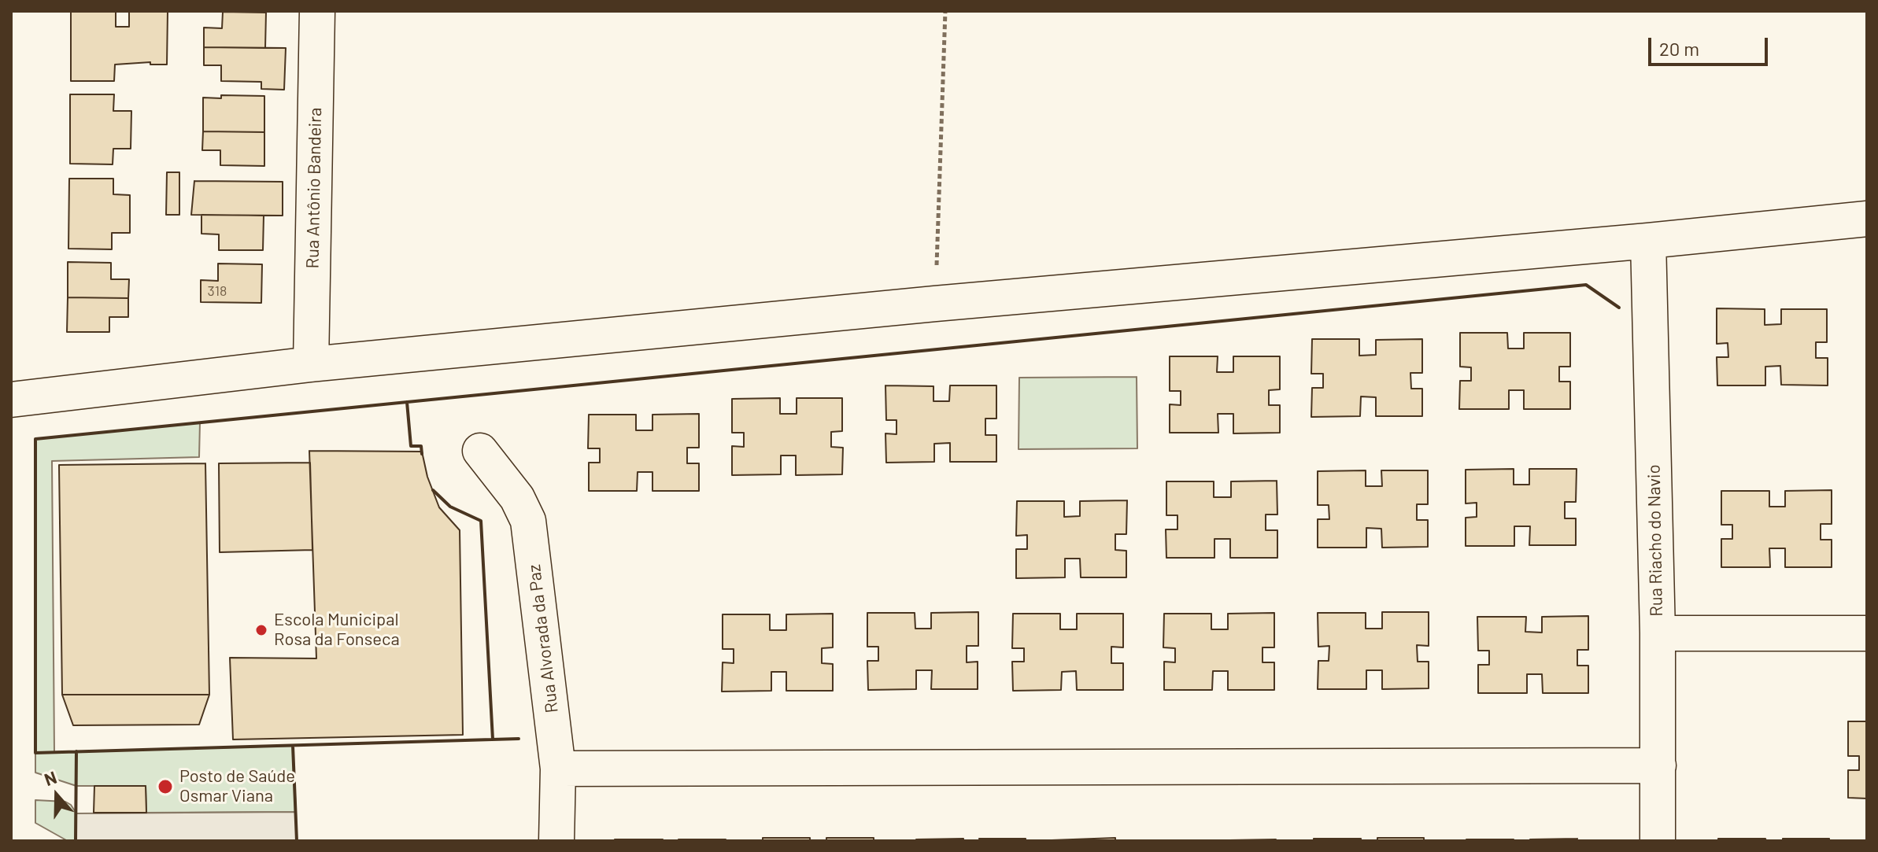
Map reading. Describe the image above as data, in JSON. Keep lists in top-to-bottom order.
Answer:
{
  "streets": {
    "street": ["Rua Antônio Bandeira", "Rua Riacho do Navio", "Rua Alvorada da Paz"]
  },
  "places": ["Escola Municipal Rosa da Fonseca", "Posto de Saúde Osmar Viana"],
  "house_numbers": ["318"],
  "scale_bar": "20 m",
  "north": "top"
}
